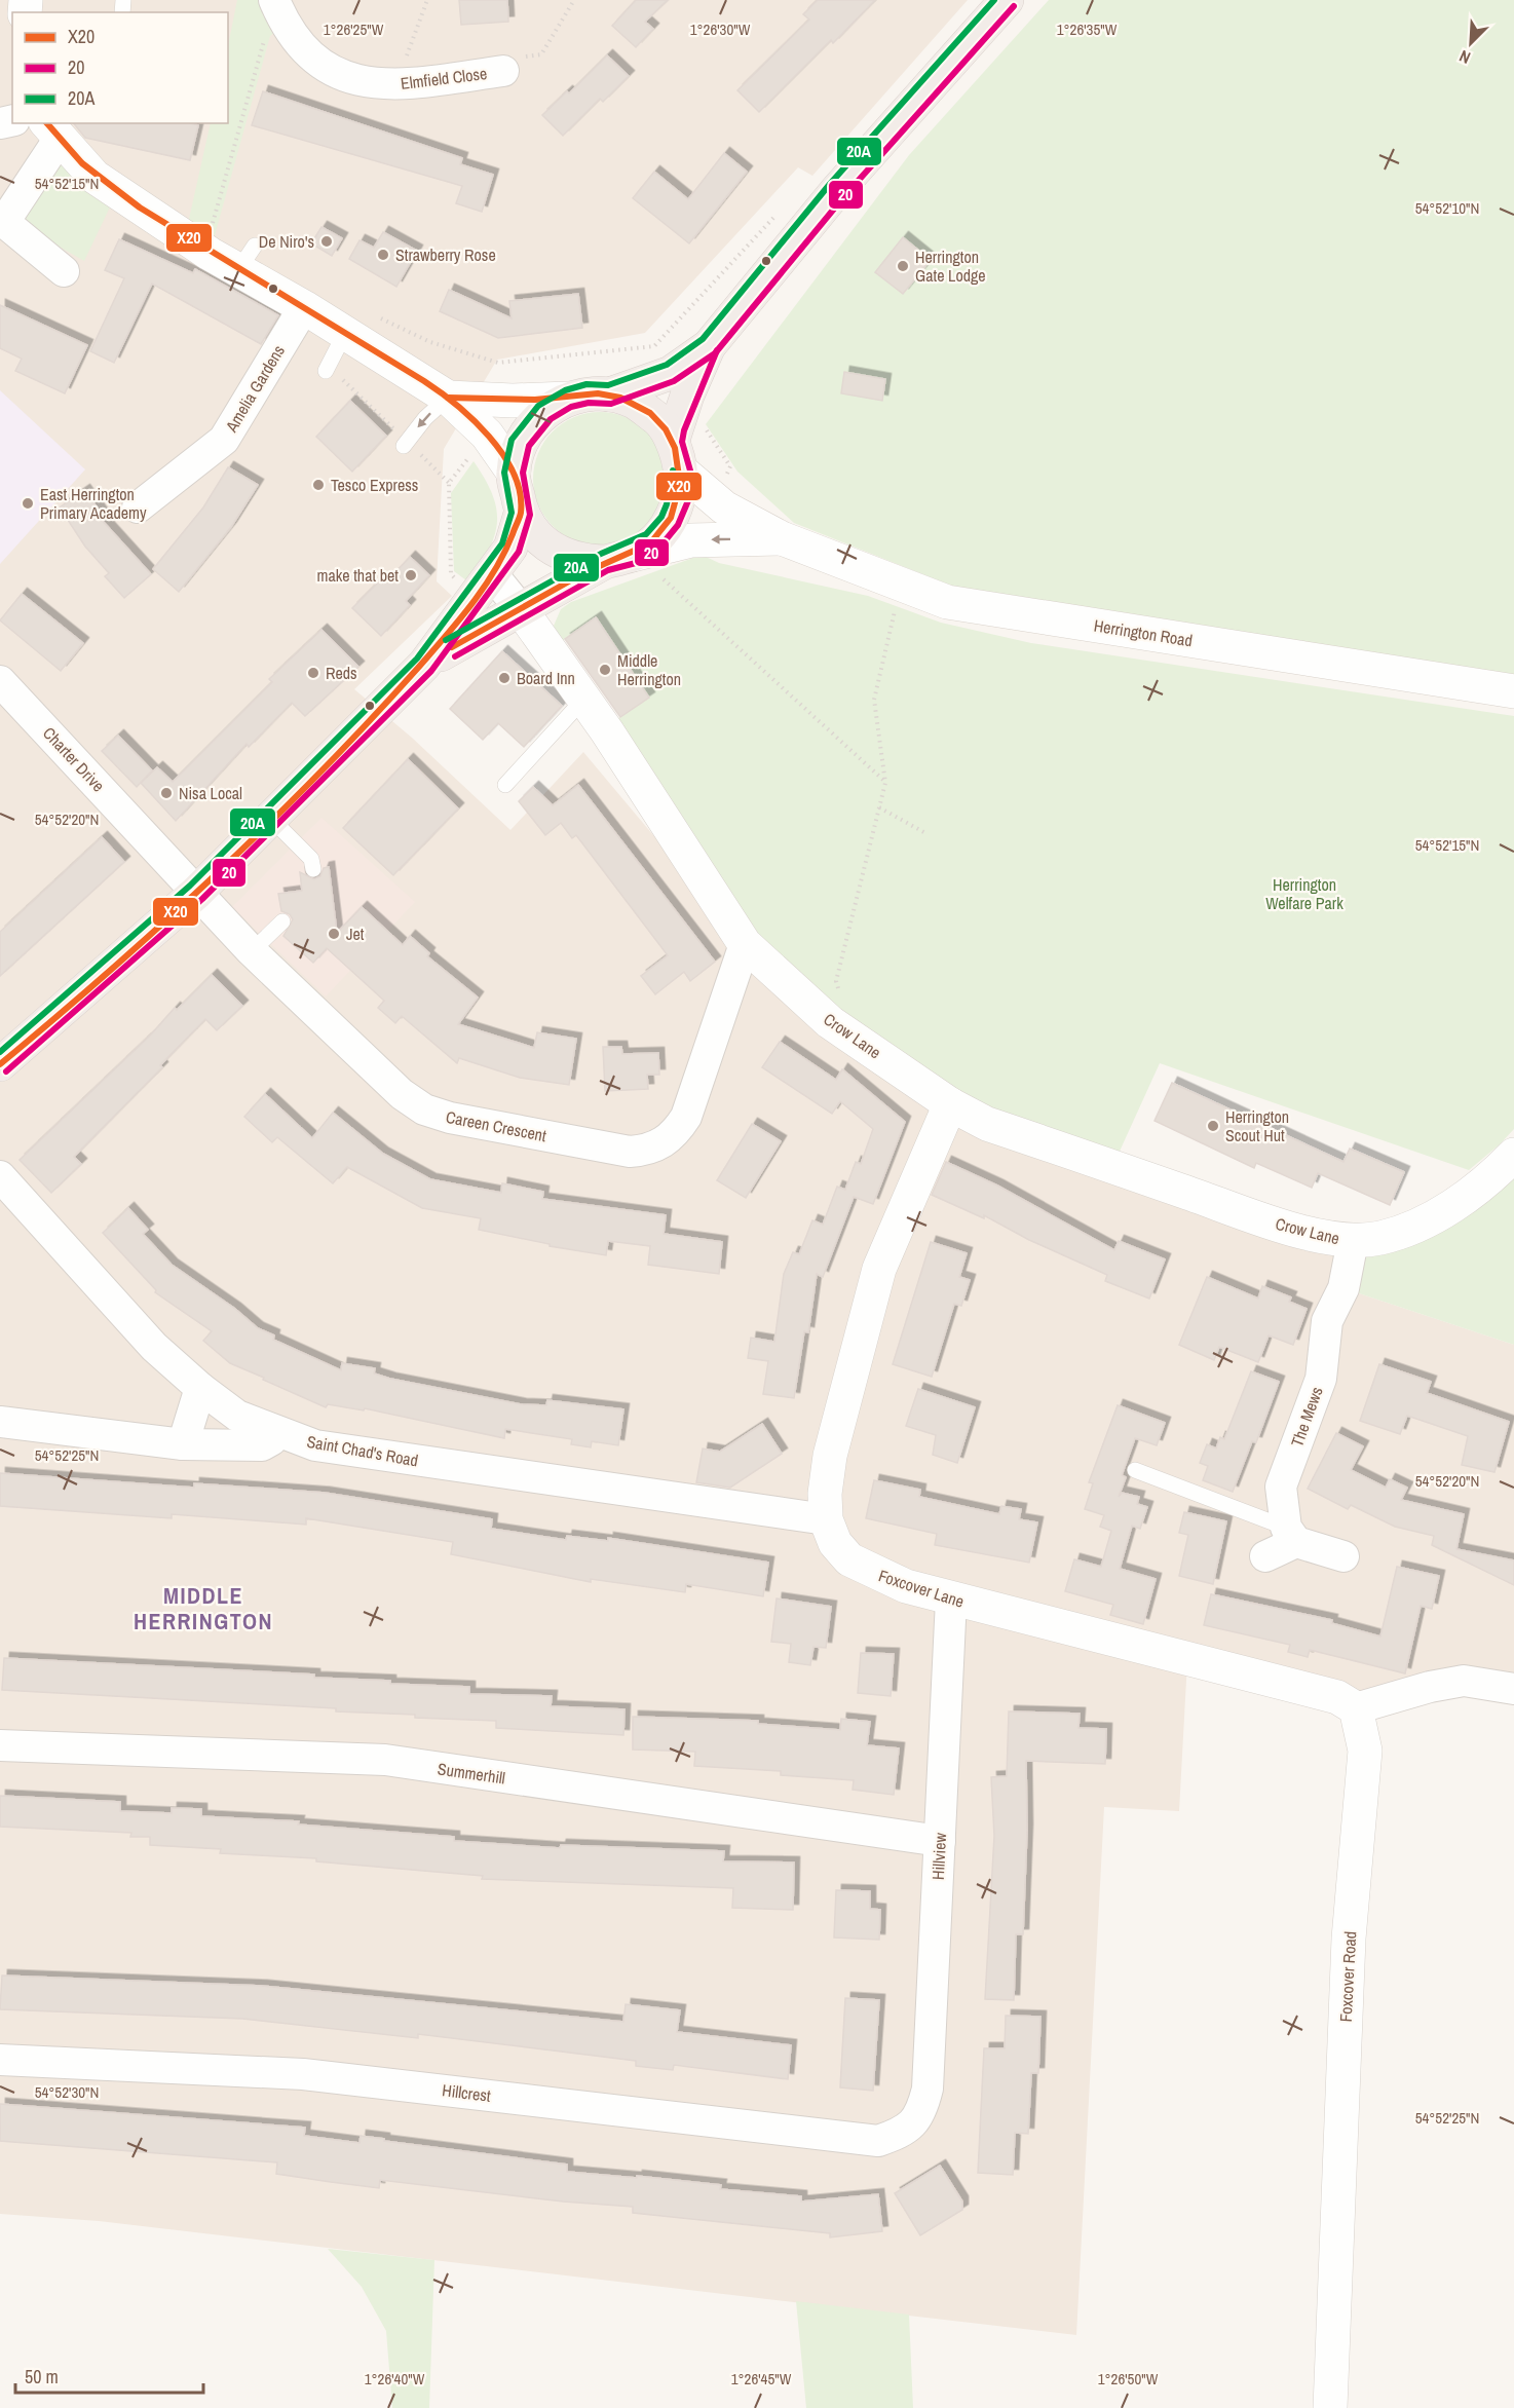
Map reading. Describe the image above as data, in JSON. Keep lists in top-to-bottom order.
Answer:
{
  "streets": {
    "street": [
      "Elmfield Close",
      "Amelia Gardens",
      "Herrington Road",
      "Charter Drive",
      "Crow Lane",
      "Careen Crescent",
      "The Mews",
      "Saint Chad's Road",
      "Foxcover Lane",
      "Summerhill",
      "Hillview",
      "Foxcover Road",
      "Hillcrest"
    ]
  },
  "crossings": [
    ["Charter Drive", "Careen Crescent"],
    ["Crow Lane", "Careen Crescent"],
    ["Crow Lane", "The Mews"],
    ["Crow Lane", "Foxcover Lane"],
    ["Saint Chad's Road", "Foxcover Lane"],
    ["Foxcover Lane", "Hillview"],
    ["Foxcover Lane", "Foxcover Road"],
    ["Summerhill", "Hillview"],
    ["Hillview", "Hillcrest"]
  ],
  "districts": ["MIDDLE HERRINGTON"],
  "parks": ["Herrington Welfare Park"],
  "places": [
    "De Niro's",
    "Strawberry Rose",
    "Herrington Gate Lodge",
    "Tesco Express",
    "East Herrington Primary Academy",
    "make that bet",
    "Middle Herrington",
    "Reds",
    "Board Inn",
    "Nisa Local",
    "Jet",
    "Herrington Scout Hut"
  ],
  "lines": ["transit line 20A", "transit line 20", "transit line X20"],
  "legend": ["X20", "20", "20A"],
  "scale_bar": "50 m",
  "north": "bottom left",
  "coordinates": [
    "1°26'30\"W",
    "1°26'35\"W",
    "1°26'25\"W",
    "54°52'15\"N",
    "54°52'10\"N",
    "54°52'20\"N",
    "54°52'25\"N",
    "54°52'30\"N",
    "1°26'40\"W",
    "1°26'45\"W",
    "1°26'50\"W"
  ]
}
